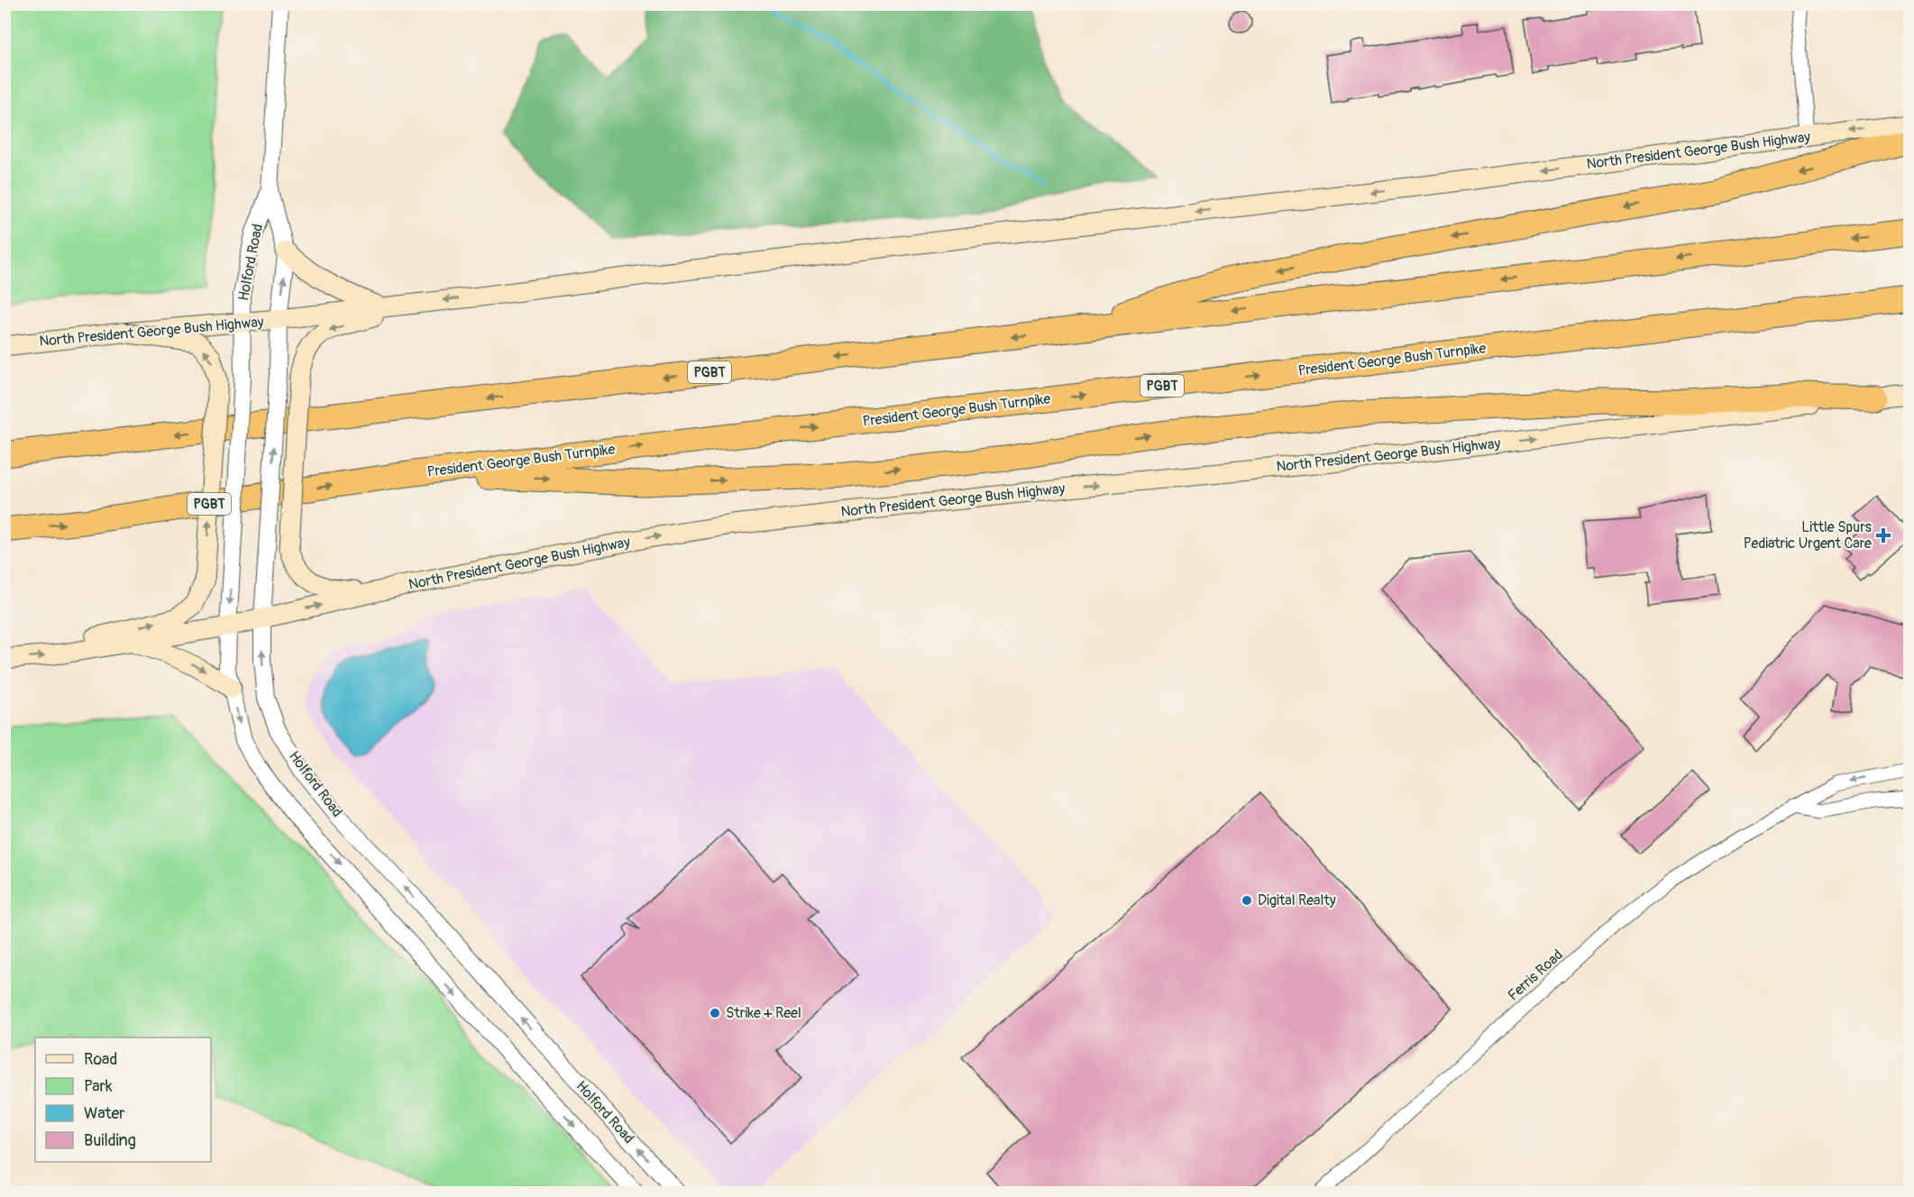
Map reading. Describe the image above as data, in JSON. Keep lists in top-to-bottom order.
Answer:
{
  "streets": {
    "highway": ["President George Bush Turnpike", "PGBT"],
    "main road": ["North President George Bush Highway"],
    "street": ["Holford Road", "Ferris Road"]
  },
  "crossings": [
    ["North President George Bush Highway", "Holford Road"]
  ],
  "places": {
    "health": ["Little Spurs Pediatric Urgent Care"],
    "other": ["Digital Realty", "Strike + Reel"]
  },
  "legend": [
    "Road",
    "Park",
    "Water",
    "Building"
  ]
}
